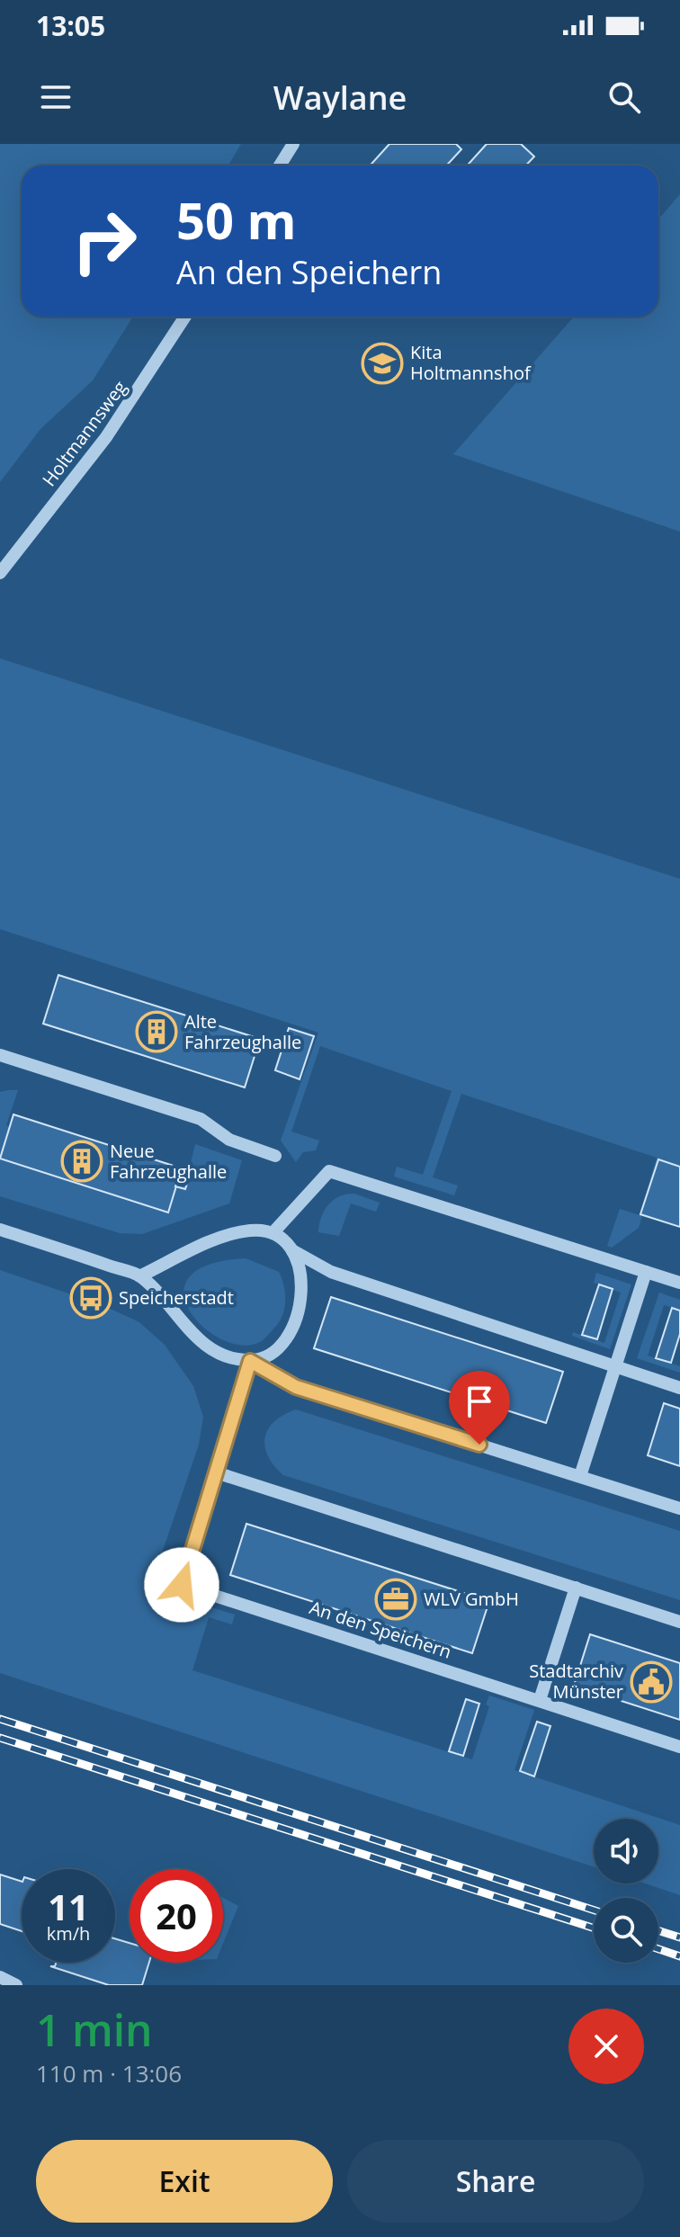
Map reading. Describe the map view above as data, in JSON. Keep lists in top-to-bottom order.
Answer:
{
  "streets": {
    "street": ["Holtmannsweg", "An den Speichern"]
  },
  "places": {
    "school or university": ["Kita Holtmannshof"],
    "building": ["Alte Fahrzeughalle", "Neue Fahrzeughalle"],
    "bus stop": ["Speicherstadt"],
    "office": ["WLV GmbH"],
    "public building": ["Stadtarchiv Münster"]
  },
  "page": {
    "status": "13:05",
    "header": "Waylane",
    "turn": ["50 m", "An den Speichern"],
    "speed": "11 km/h",
    "limit": "20",
    "heading": ["1 min", "110 m · 13:06"],
    "buttons": ["Exit", "Share"]
  }
}
